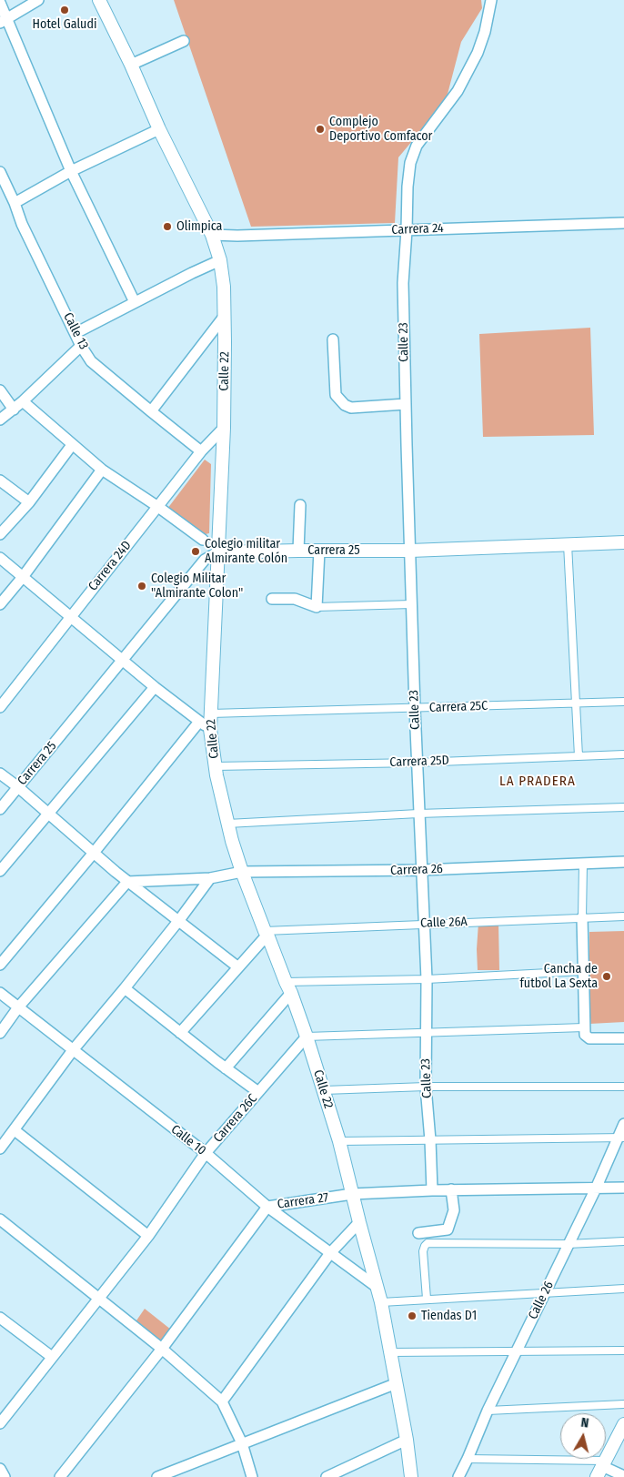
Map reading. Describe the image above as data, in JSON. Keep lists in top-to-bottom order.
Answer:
{
  "streets": {
    "street": [
      "Carrera 24",
      "Calle 13",
      "Calle 23",
      "Calle 22",
      "Carrera 25",
      "Carrera 24D",
      "Carrera 25C",
      "Carrera 25D",
      "Carrera 26",
      "Calle 26A",
      "Carrera 26C",
      "Calle 10",
      "Carrera 27",
      "Calle 26"
    ]
  },
  "crossings": [
    ["Carrera 24", "Calle 23"],
    ["Carrera 24", "Calle 22"],
    ["Calle 13", "Carrera 24D"],
    ["Calle 23", "Carrera 25"],
    ["Calle 23", "Carrera 25C"],
    ["Calle 23", "Carrera 25D"],
    ["Calle 23", "Carrera 26"],
    ["Calle 23", "Calle 26A"],
    ["Calle 23", "Carrera 27"],
    ["Calle 22", "Carrera 25"],
    ["Calle 22", "Carrera 24D"],
    ["Calle 22", "Carrera 25C"],
    ["Calle 22", "Carrera 25D"],
    ["Calle 22", "Carrera 26"],
    ["Calle 22", "Calle 26A"],
    ["Calle 22", "Carrera 26C"],
    ["Calle 22", "Calle 10"],
    ["Calle 22", "Carrera 27"],
    ["Carrera 26C", "Calle 10"],
    ["Calle 10", "Carrera 27"],
    ["Carrera 27", "Calle 26"]
  ],
  "districts": ["LA PRADERA"],
  "places": [
    "Hotel Galudi",
    "Complejo Deportivo Comfacor",
    "Olimpica",
    "Colegio militar Almirante Colón",
    "Colegio Militar \"Almirante Colon\"",
    "Cancha de futbol La Sexta",
    "Tiendas D1"
  ],
  "north": "top"
}
